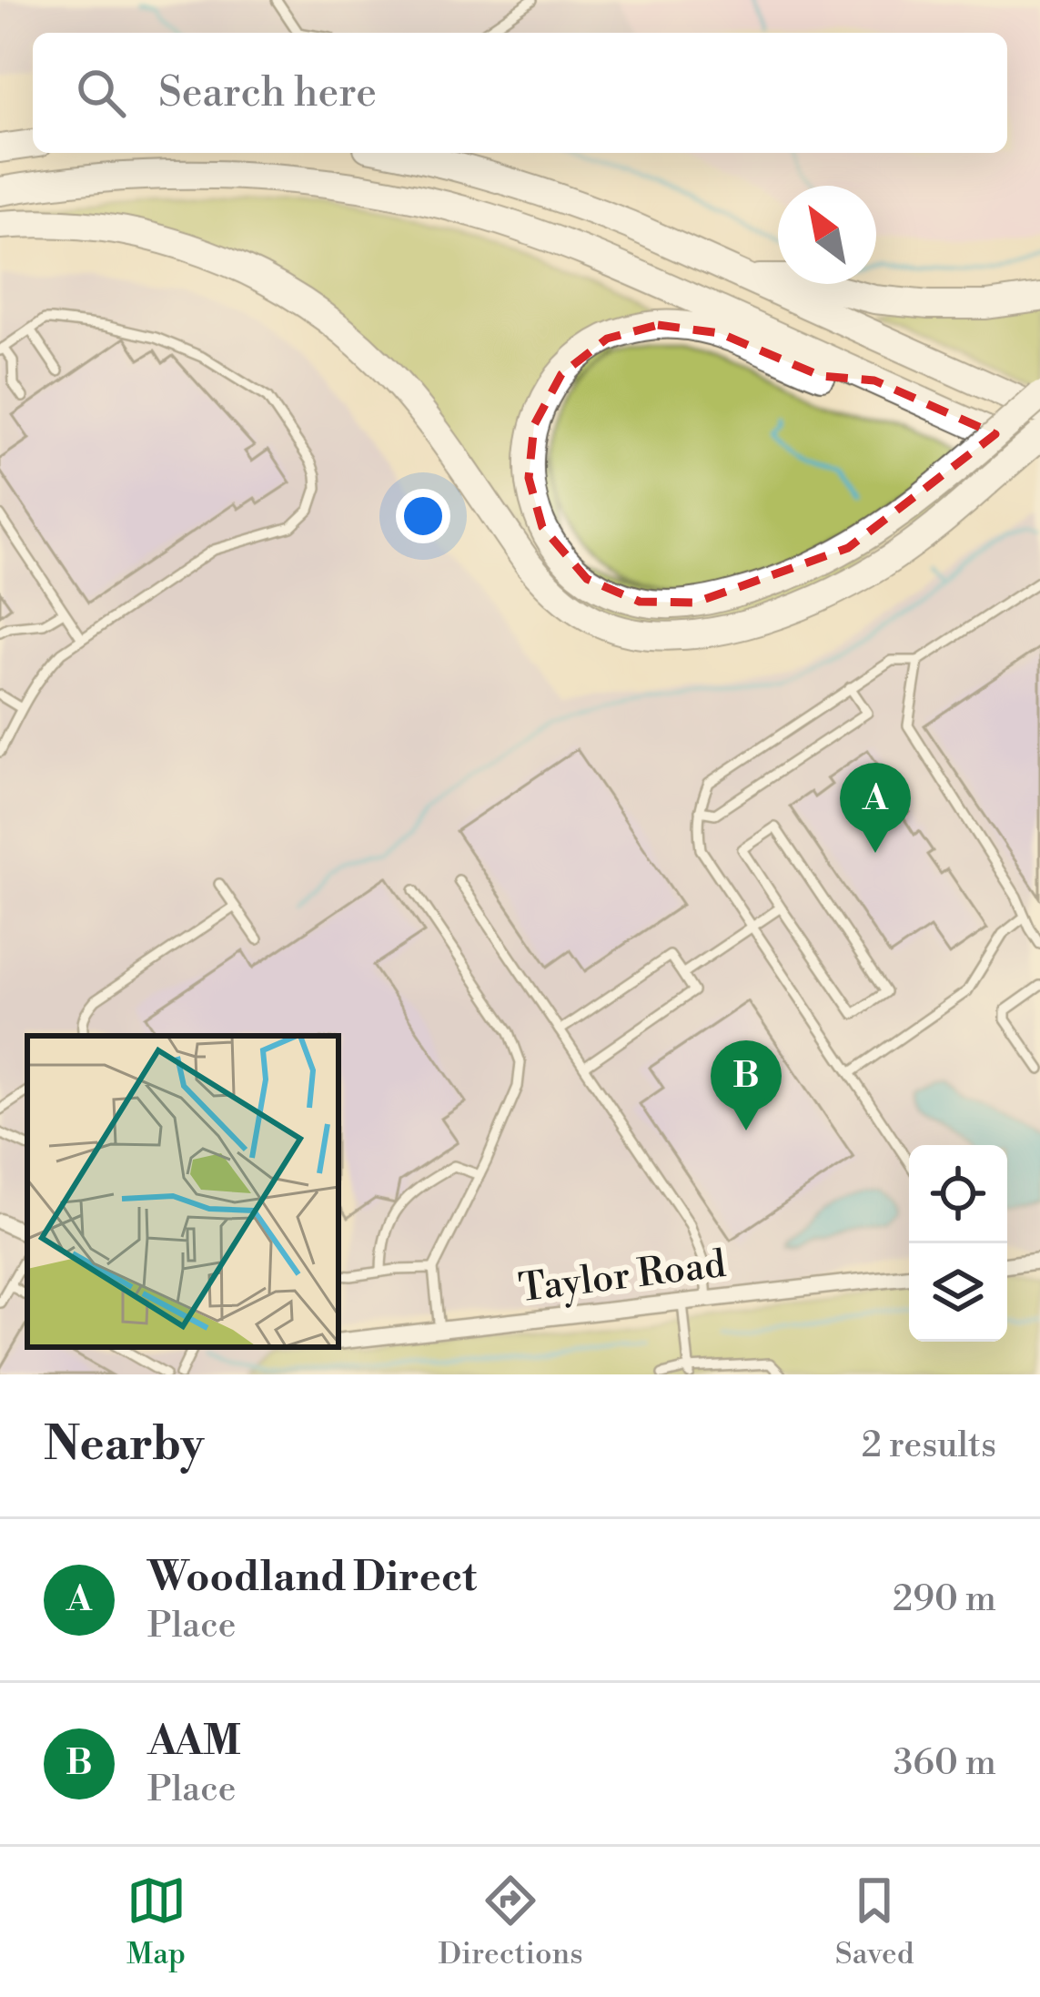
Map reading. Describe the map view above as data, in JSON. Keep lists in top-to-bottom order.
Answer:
{
  "streets": {
    "street": ["Taylor Road"]
  },
  "north": "top left",
  "page": {
    "search": "Search here",
    "pins": ["A", "B"],
    "heading": ["Nearby", "2 results"],
    "list": [
      {
        "mark": "A",
        "name": "Woodland Direct",
        "note": "Place",
        "value": "290 m"
      },
      {
        "mark": "B",
        "name": "AAM",
        "note": "Place",
        "value": "360 m"
      }
    ],
    "nav": ["Map", "Directions", "Saved"]
  }
}
